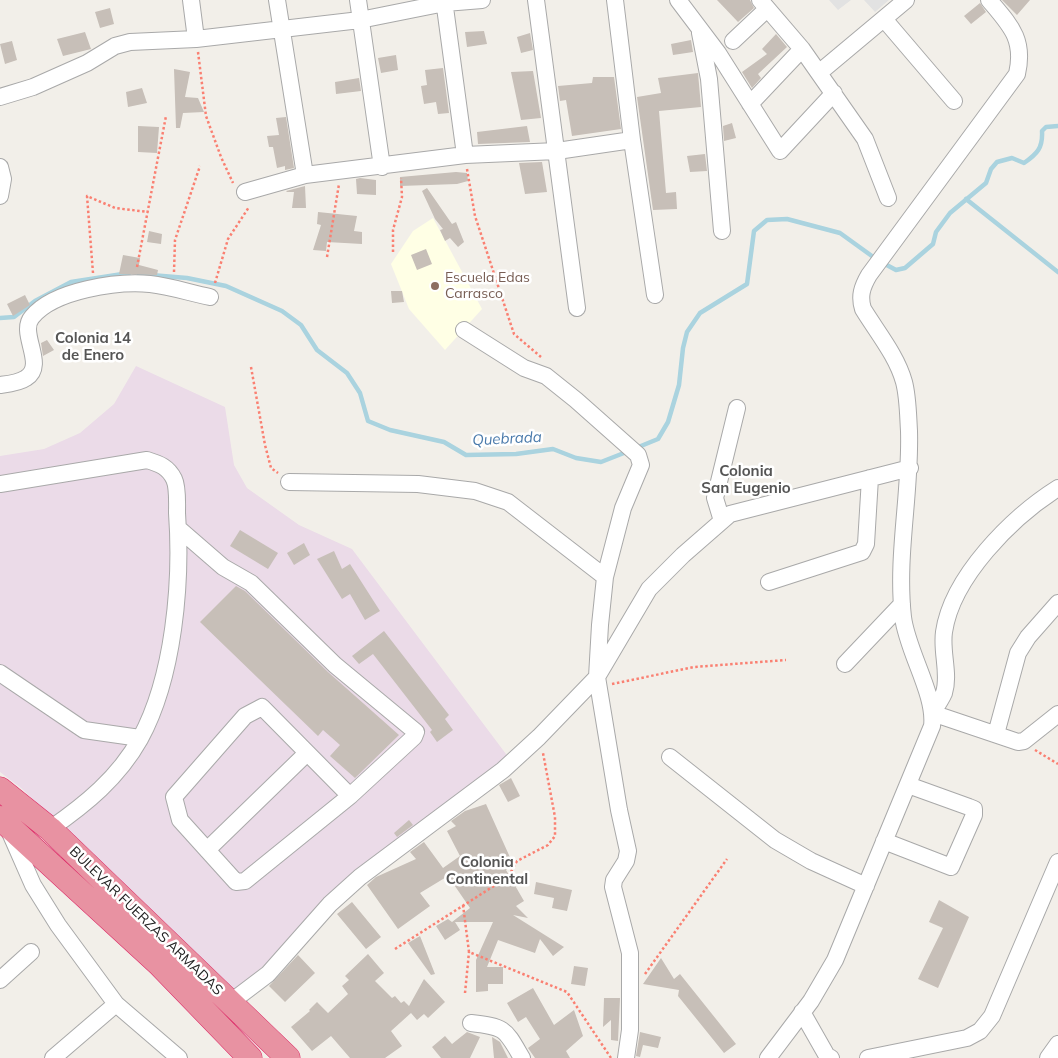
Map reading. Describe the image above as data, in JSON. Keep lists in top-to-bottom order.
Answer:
{
  "streets": {
    "highway": ["BULEVAR FUERZAS ARMADAS"]
  },
  "districts": ["Colonia 14 de Enero", "Colonia San Eugenio", "Colonia Continental"],
  "water": ["Quebrada"],
  "places": ["Escuela Edas Carrasco"]
}
